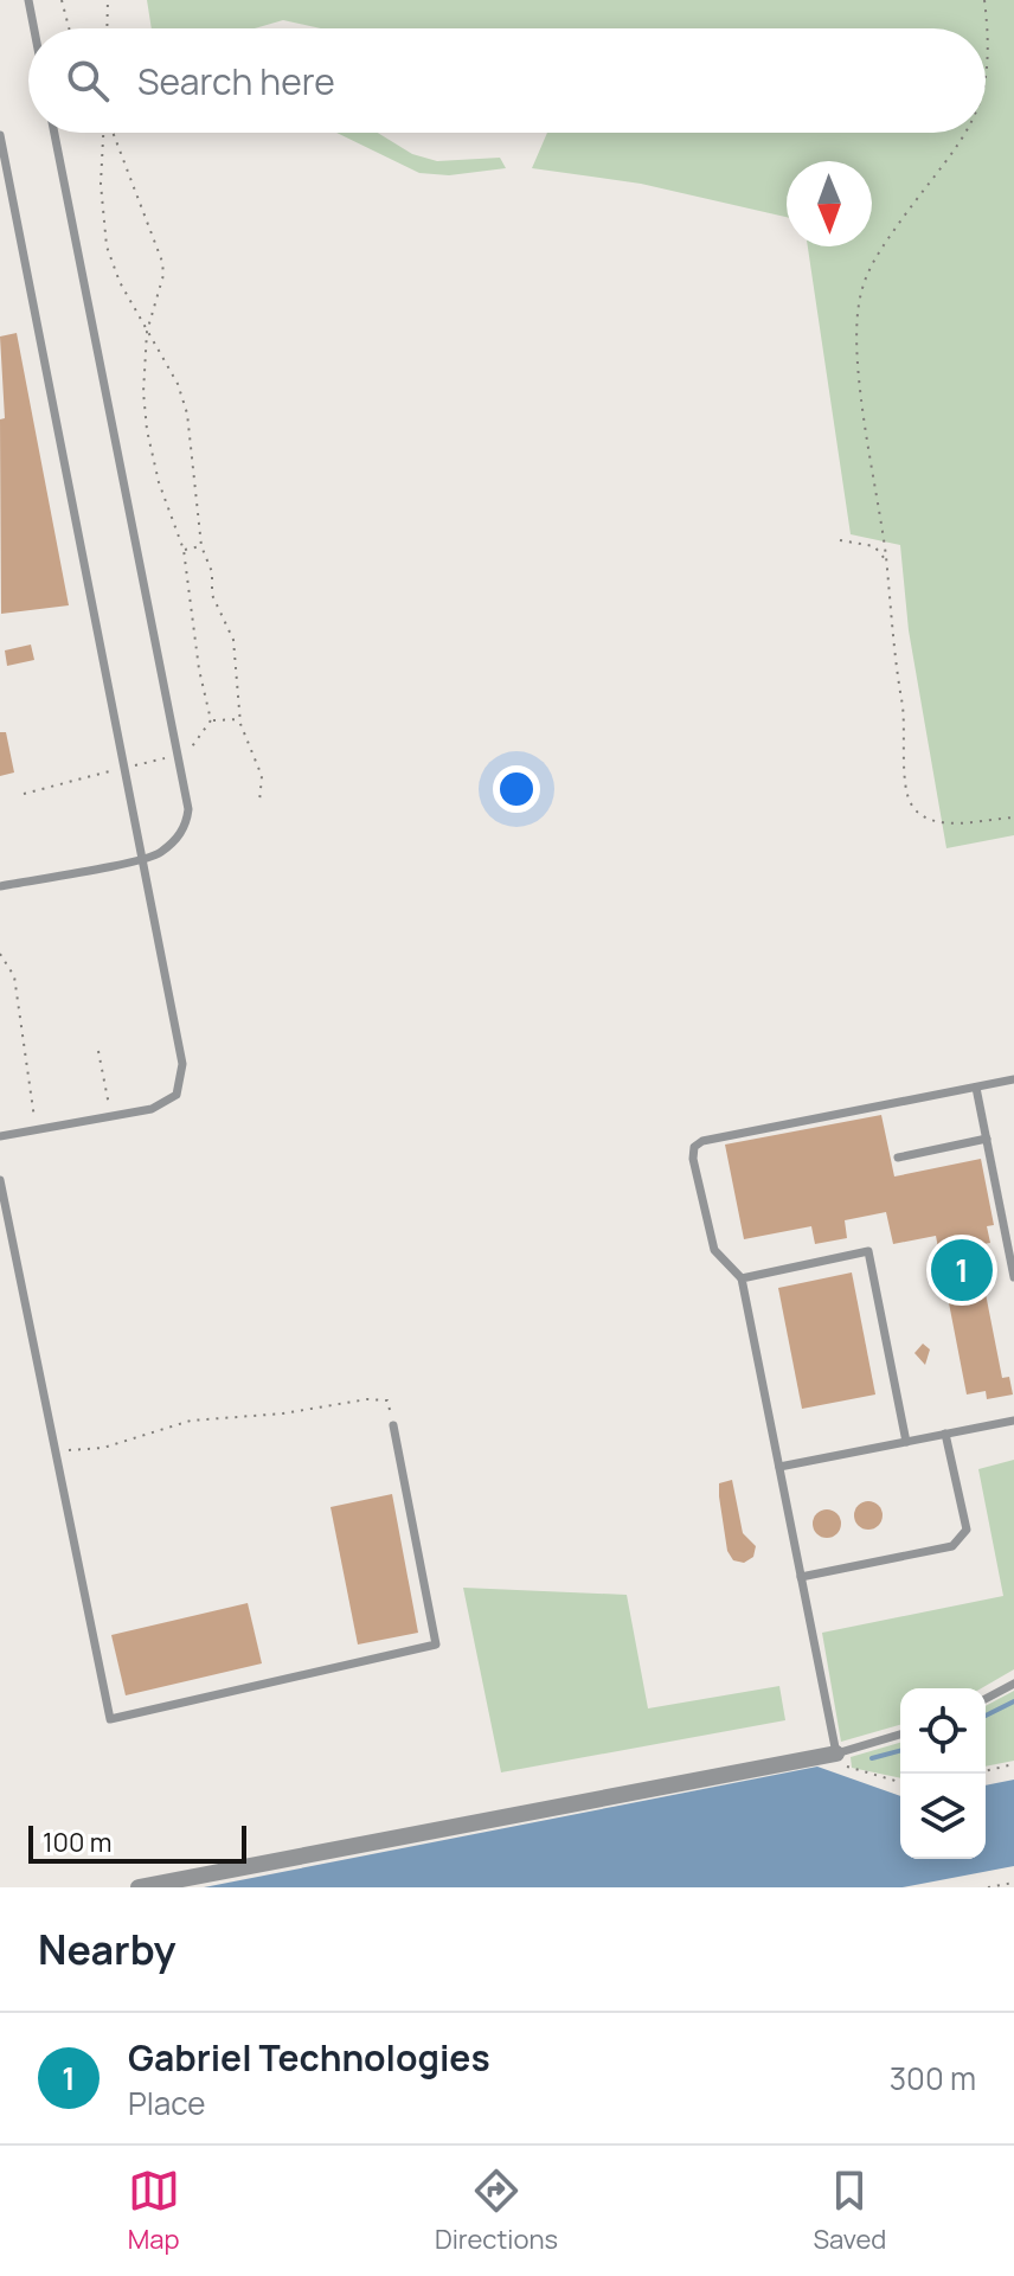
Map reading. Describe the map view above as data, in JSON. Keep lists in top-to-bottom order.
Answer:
{
  "scale_bar": "100 m",
  "north": "bottom",
  "page": {
    "search": "Search here",
    "pins": "1",
    "scale": "100 m",
    "heading": "Nearby",
    "list": [
      {
        "mark": "1",
        "name": "Gabriel Technologies",
        "note": "Place",
        "value": "300 m"
      }
    ],
    "nav": ["Map", "Directions", "Saved"]
  }
}
